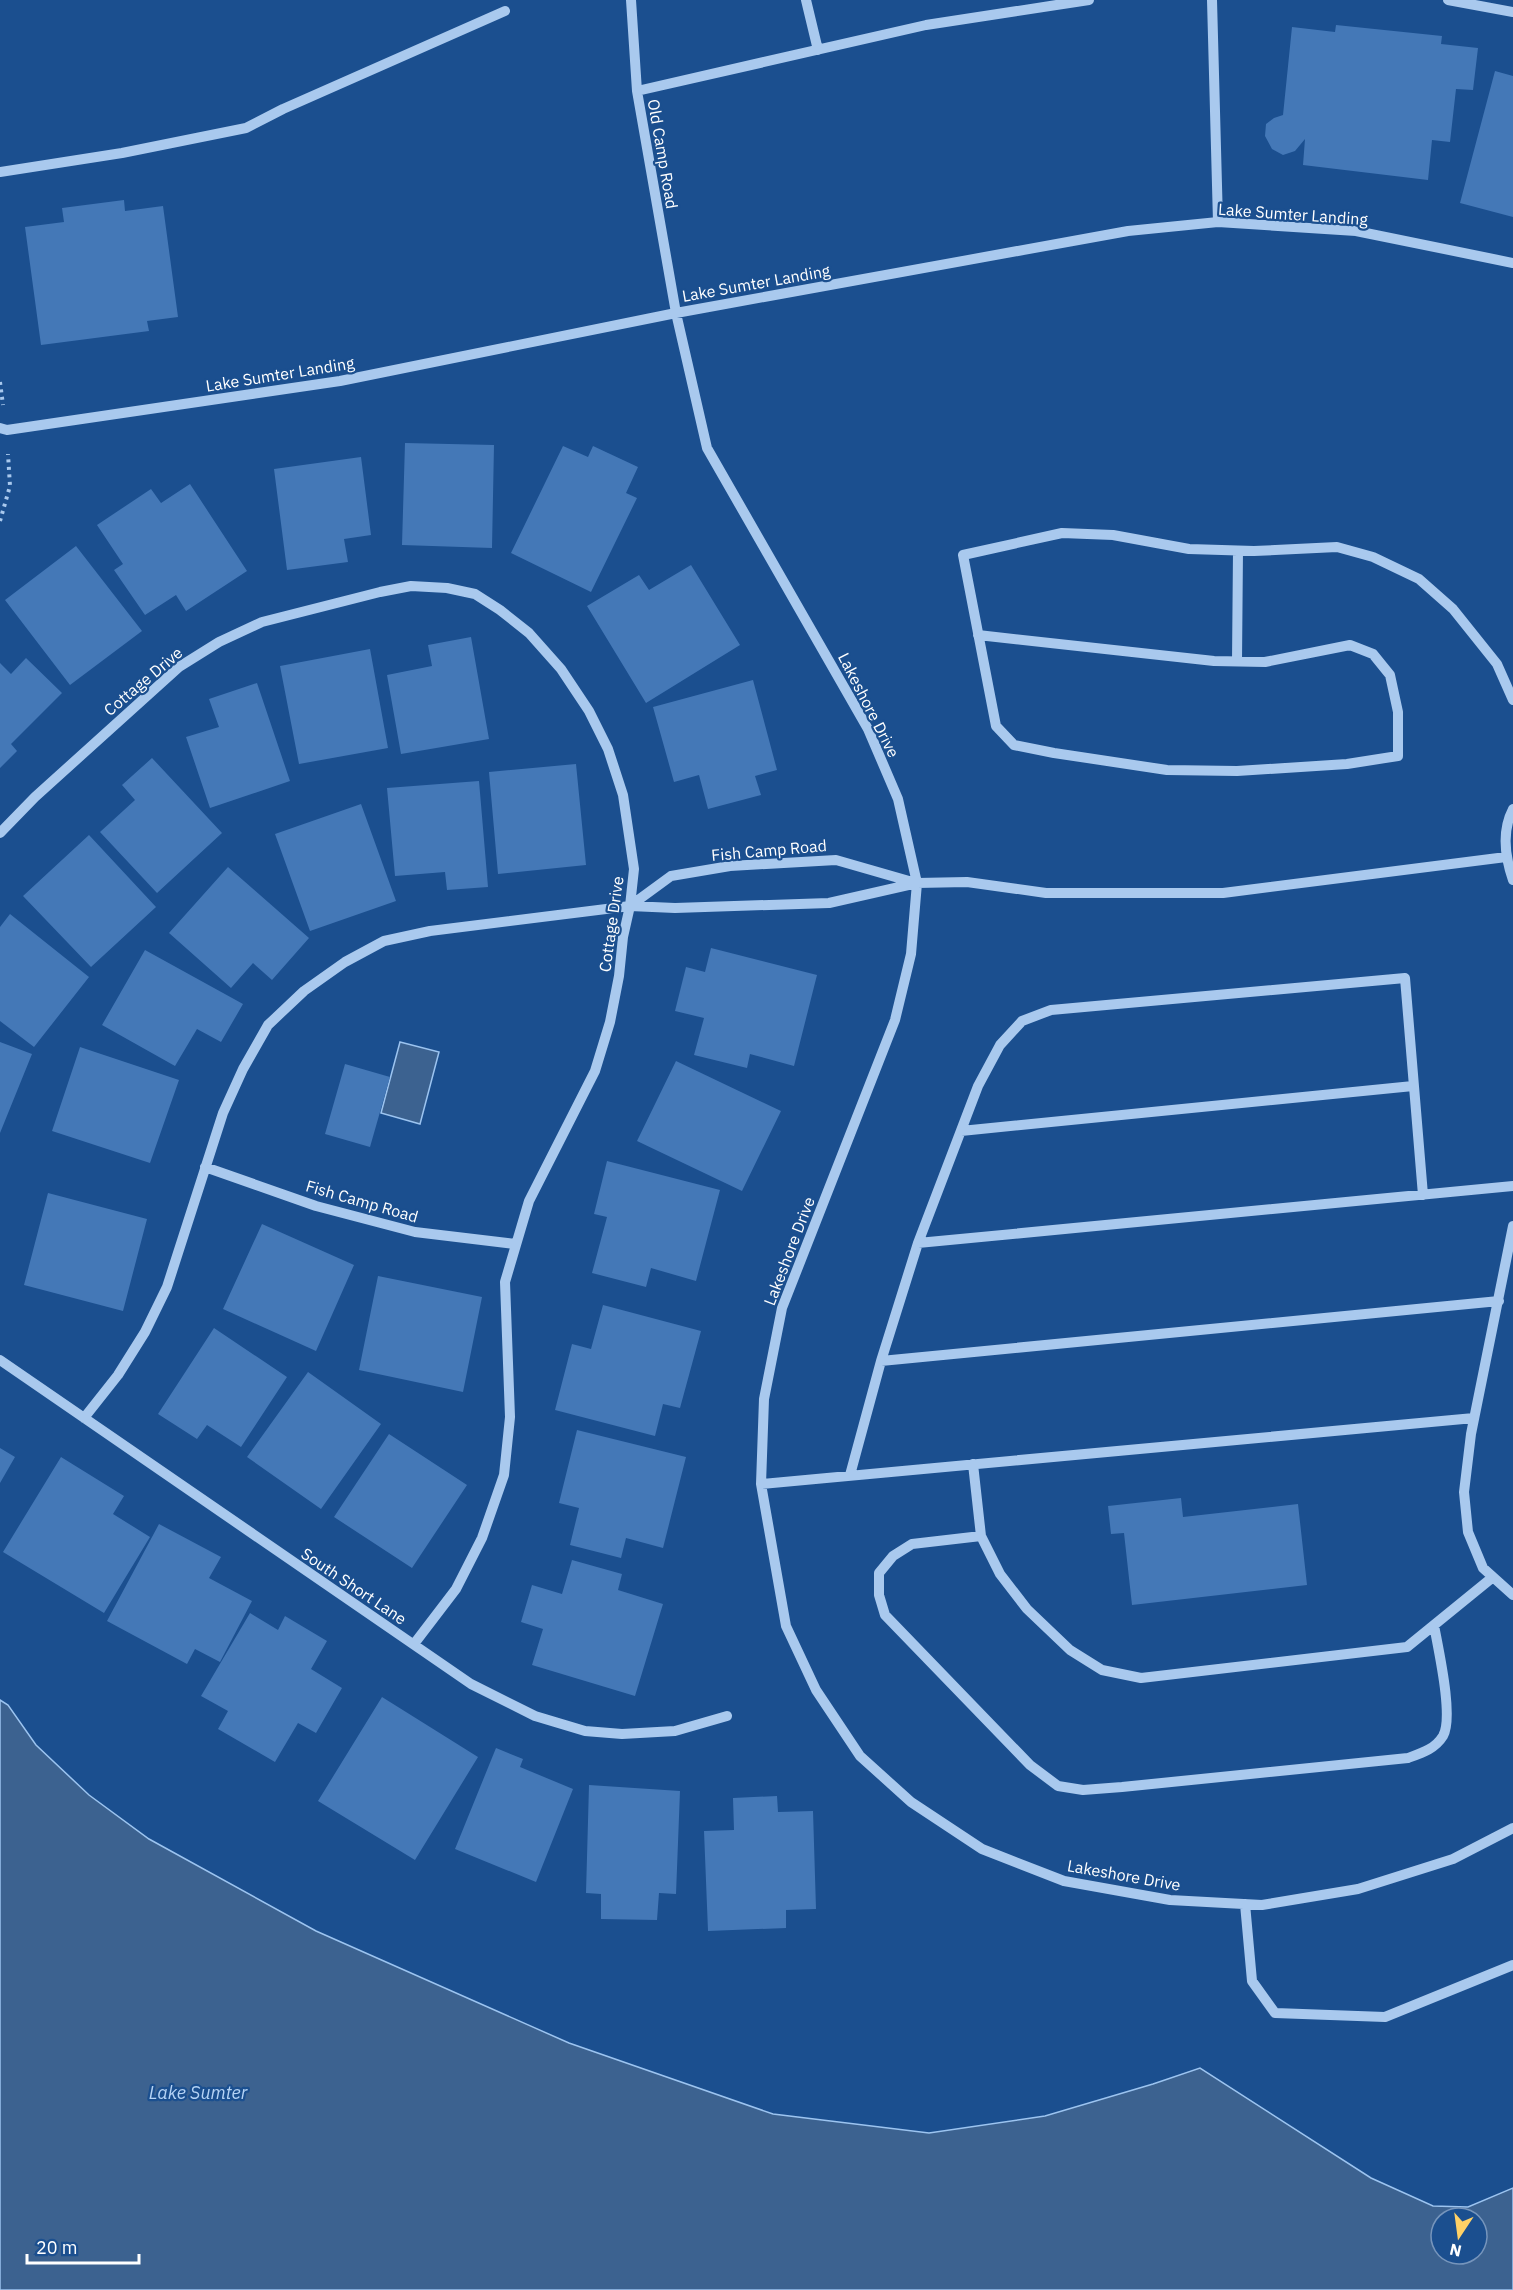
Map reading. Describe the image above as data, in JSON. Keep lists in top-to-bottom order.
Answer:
{
  "streets": {
    "street": [
      "Old Camp Road",
      "Lake Sumter Landing",
      "Cottage Drive",
      "Lakeshore Drive",
      "Fish Camp Road",
      "South Short Lane"
    ]
  },
  "crossings": [
    ["Old Camp Road", "Lake Sumter Landing"],
    ["Old Camp Road", "Lakeshore Drive"],
    ["Lake Sumter Landing", "Lakeshore Drive"],
    ["Cottage Drive", "Fish Camp Road"],
    ["Cottage Drive", "South Short Lane"],
    ["Lakeshore Drive", "Fish Camp Road"],
    ["Fish Camp Road", "South Short Lane"]
  ],
  "water": ["Lake Sumter"],
  "scale_bar": "20 m",
  "north": "bottom"
}
